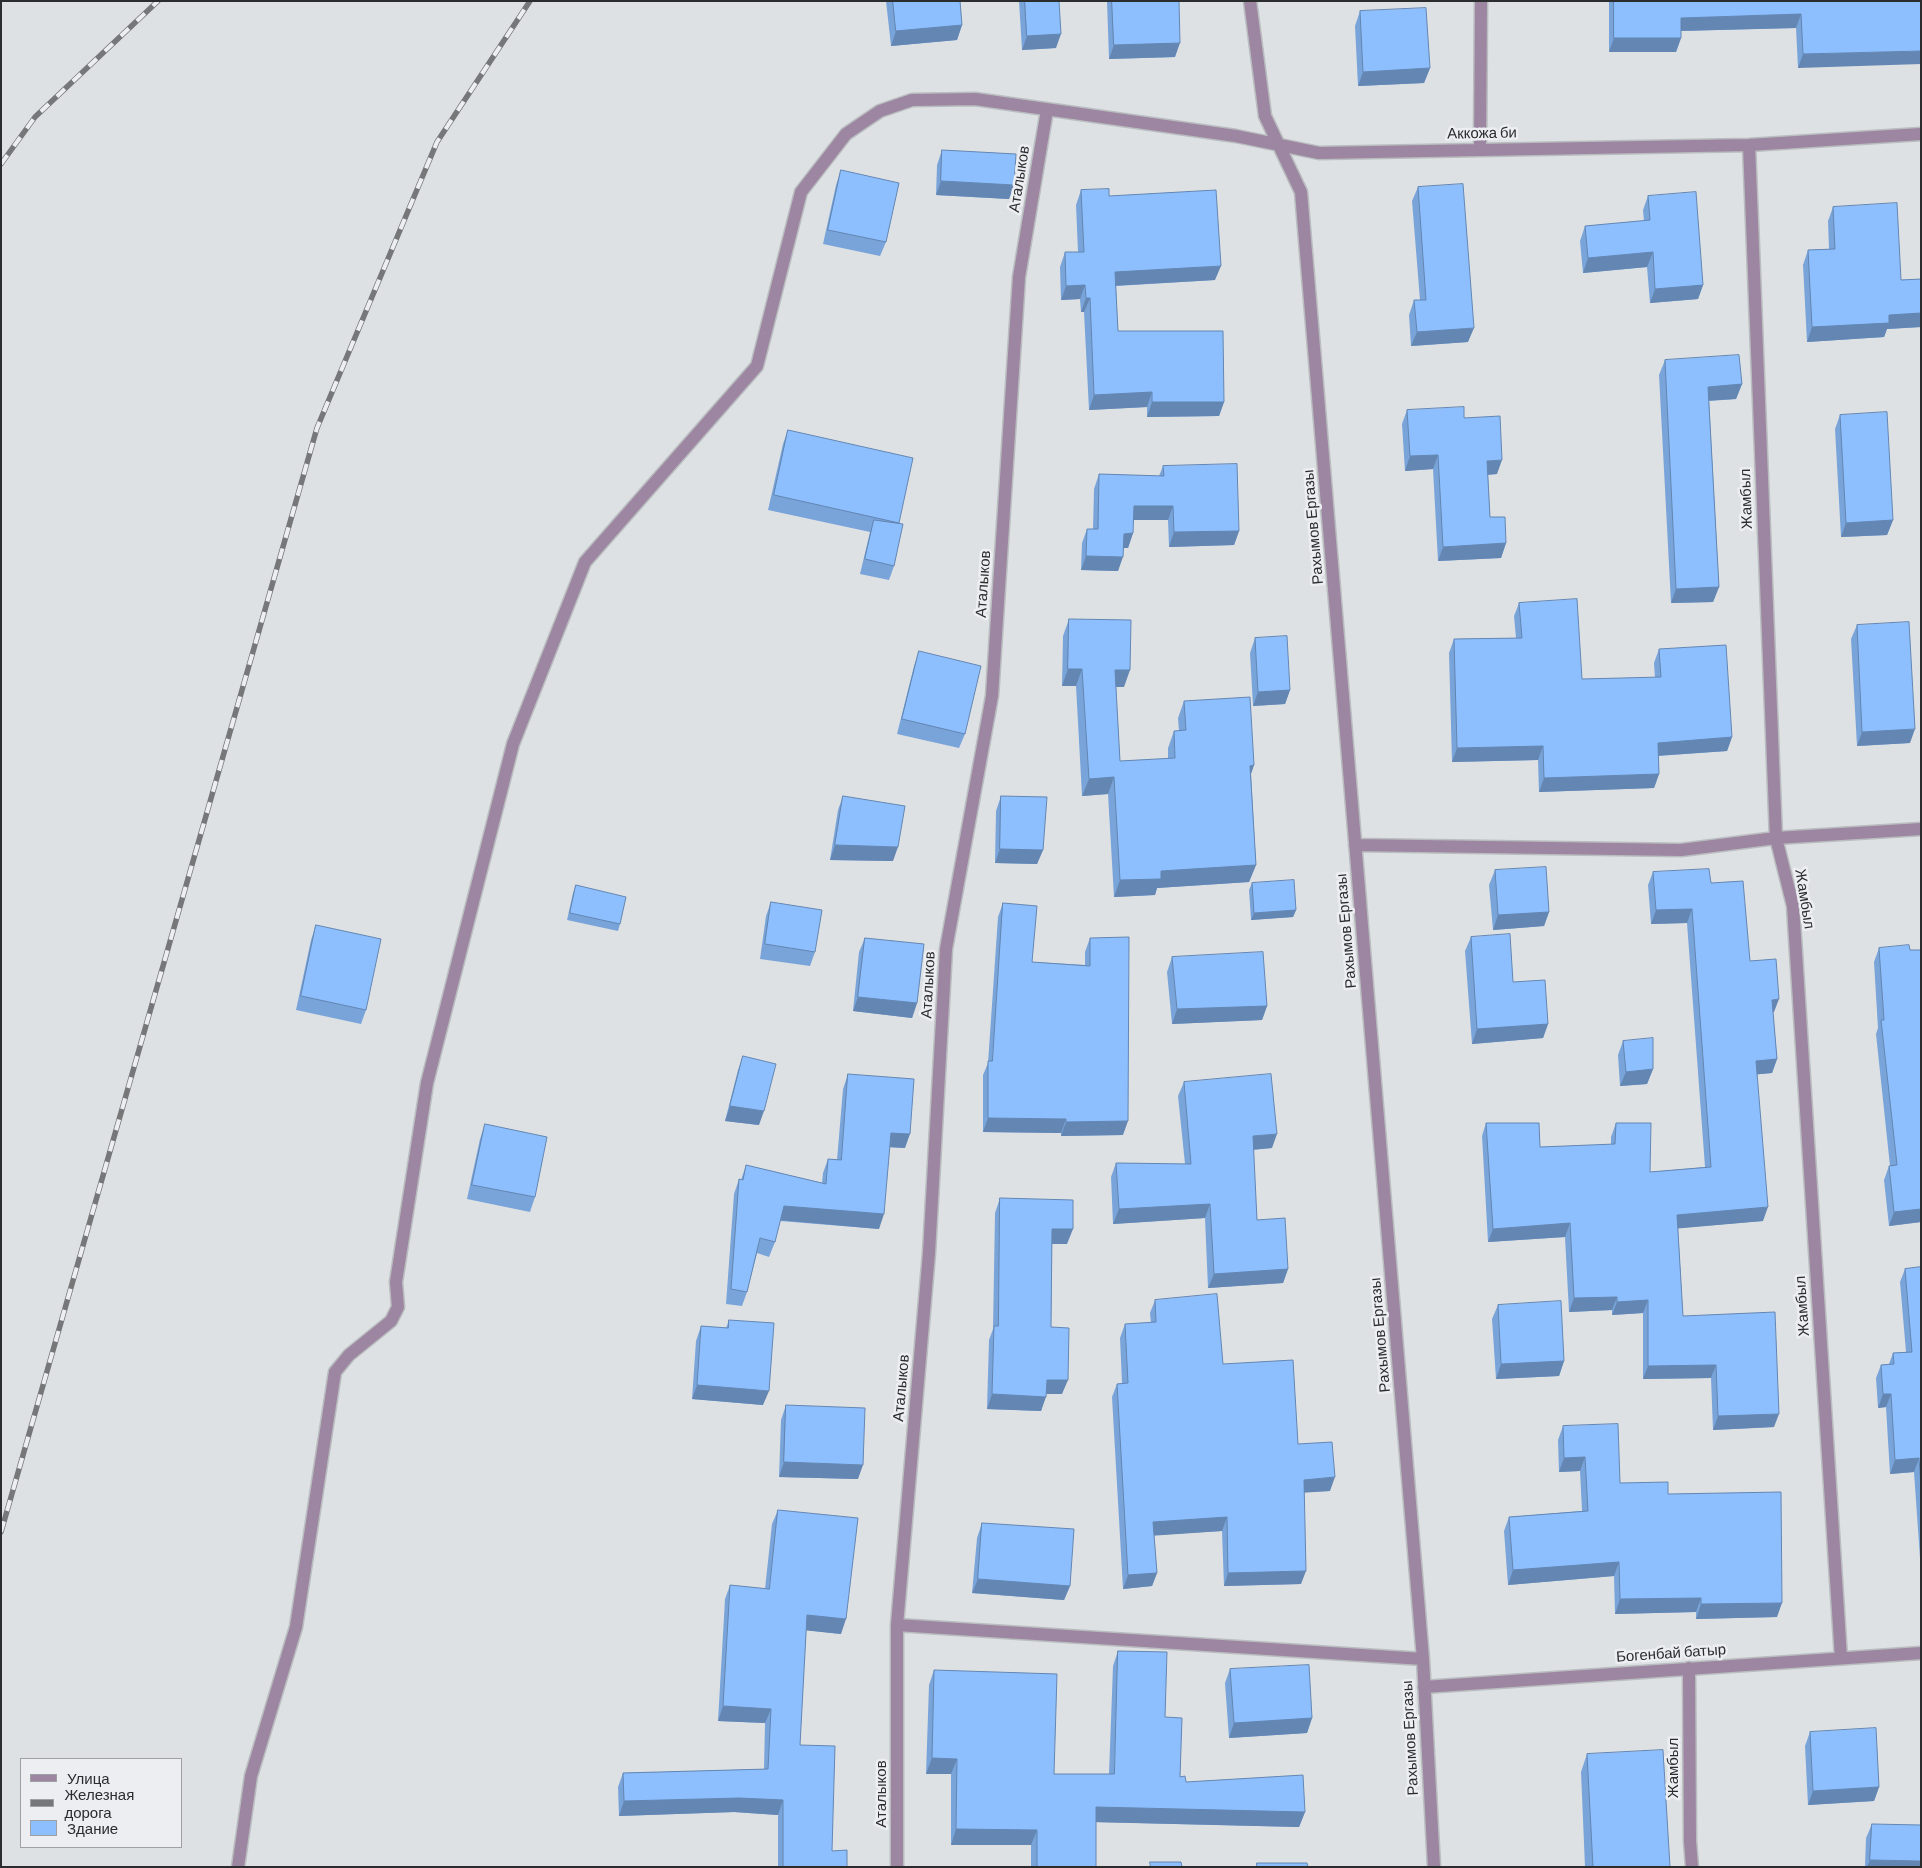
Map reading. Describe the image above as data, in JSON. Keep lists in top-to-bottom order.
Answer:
{
  "streets": {
    "street": [
      "Аккожа би",
      "Аталыков",
      "Жамбыл",
      "Рахымов Ергазы",
      "Богенбай батыр"
    ]
  },
  "crossings": [
    ["Аккожа би", "Аталыков"],
    ["Аккожа би", "Жамбыл"],
    ["Аккожа би", "Рахымов Ергазы"],
    ["Жамбыл", "Богенбай батыр"],
    ["Рахымов Ергазы", "Богенбай батыр"]
  ],
  "legend": ["Улица", "Железная дорога", "Здание"]
}
